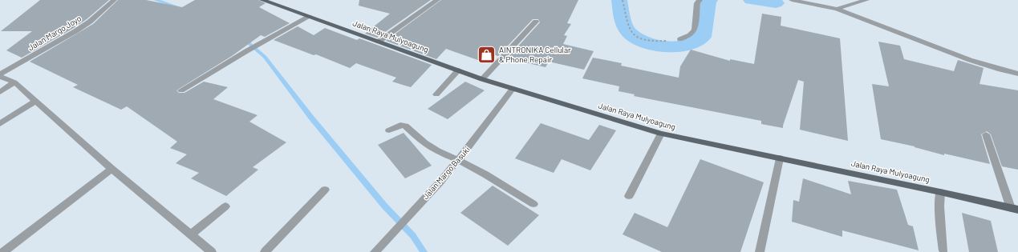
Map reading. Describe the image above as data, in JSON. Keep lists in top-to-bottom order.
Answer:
{
  "streets": {
    "main road": ["Jalan Raya Mulyoagung"],
    "street": ["Jalan Margo Joyo", "Jalan Margo Basuki"]
  },
  "crossings": [
    ["Jalan Raya Mulyoagung", "Jalan Margo Basuki"]
  ],
  "places": {
    "shop": ["AINTRONIKA Cellular & Phone Repair"]
  }
}
